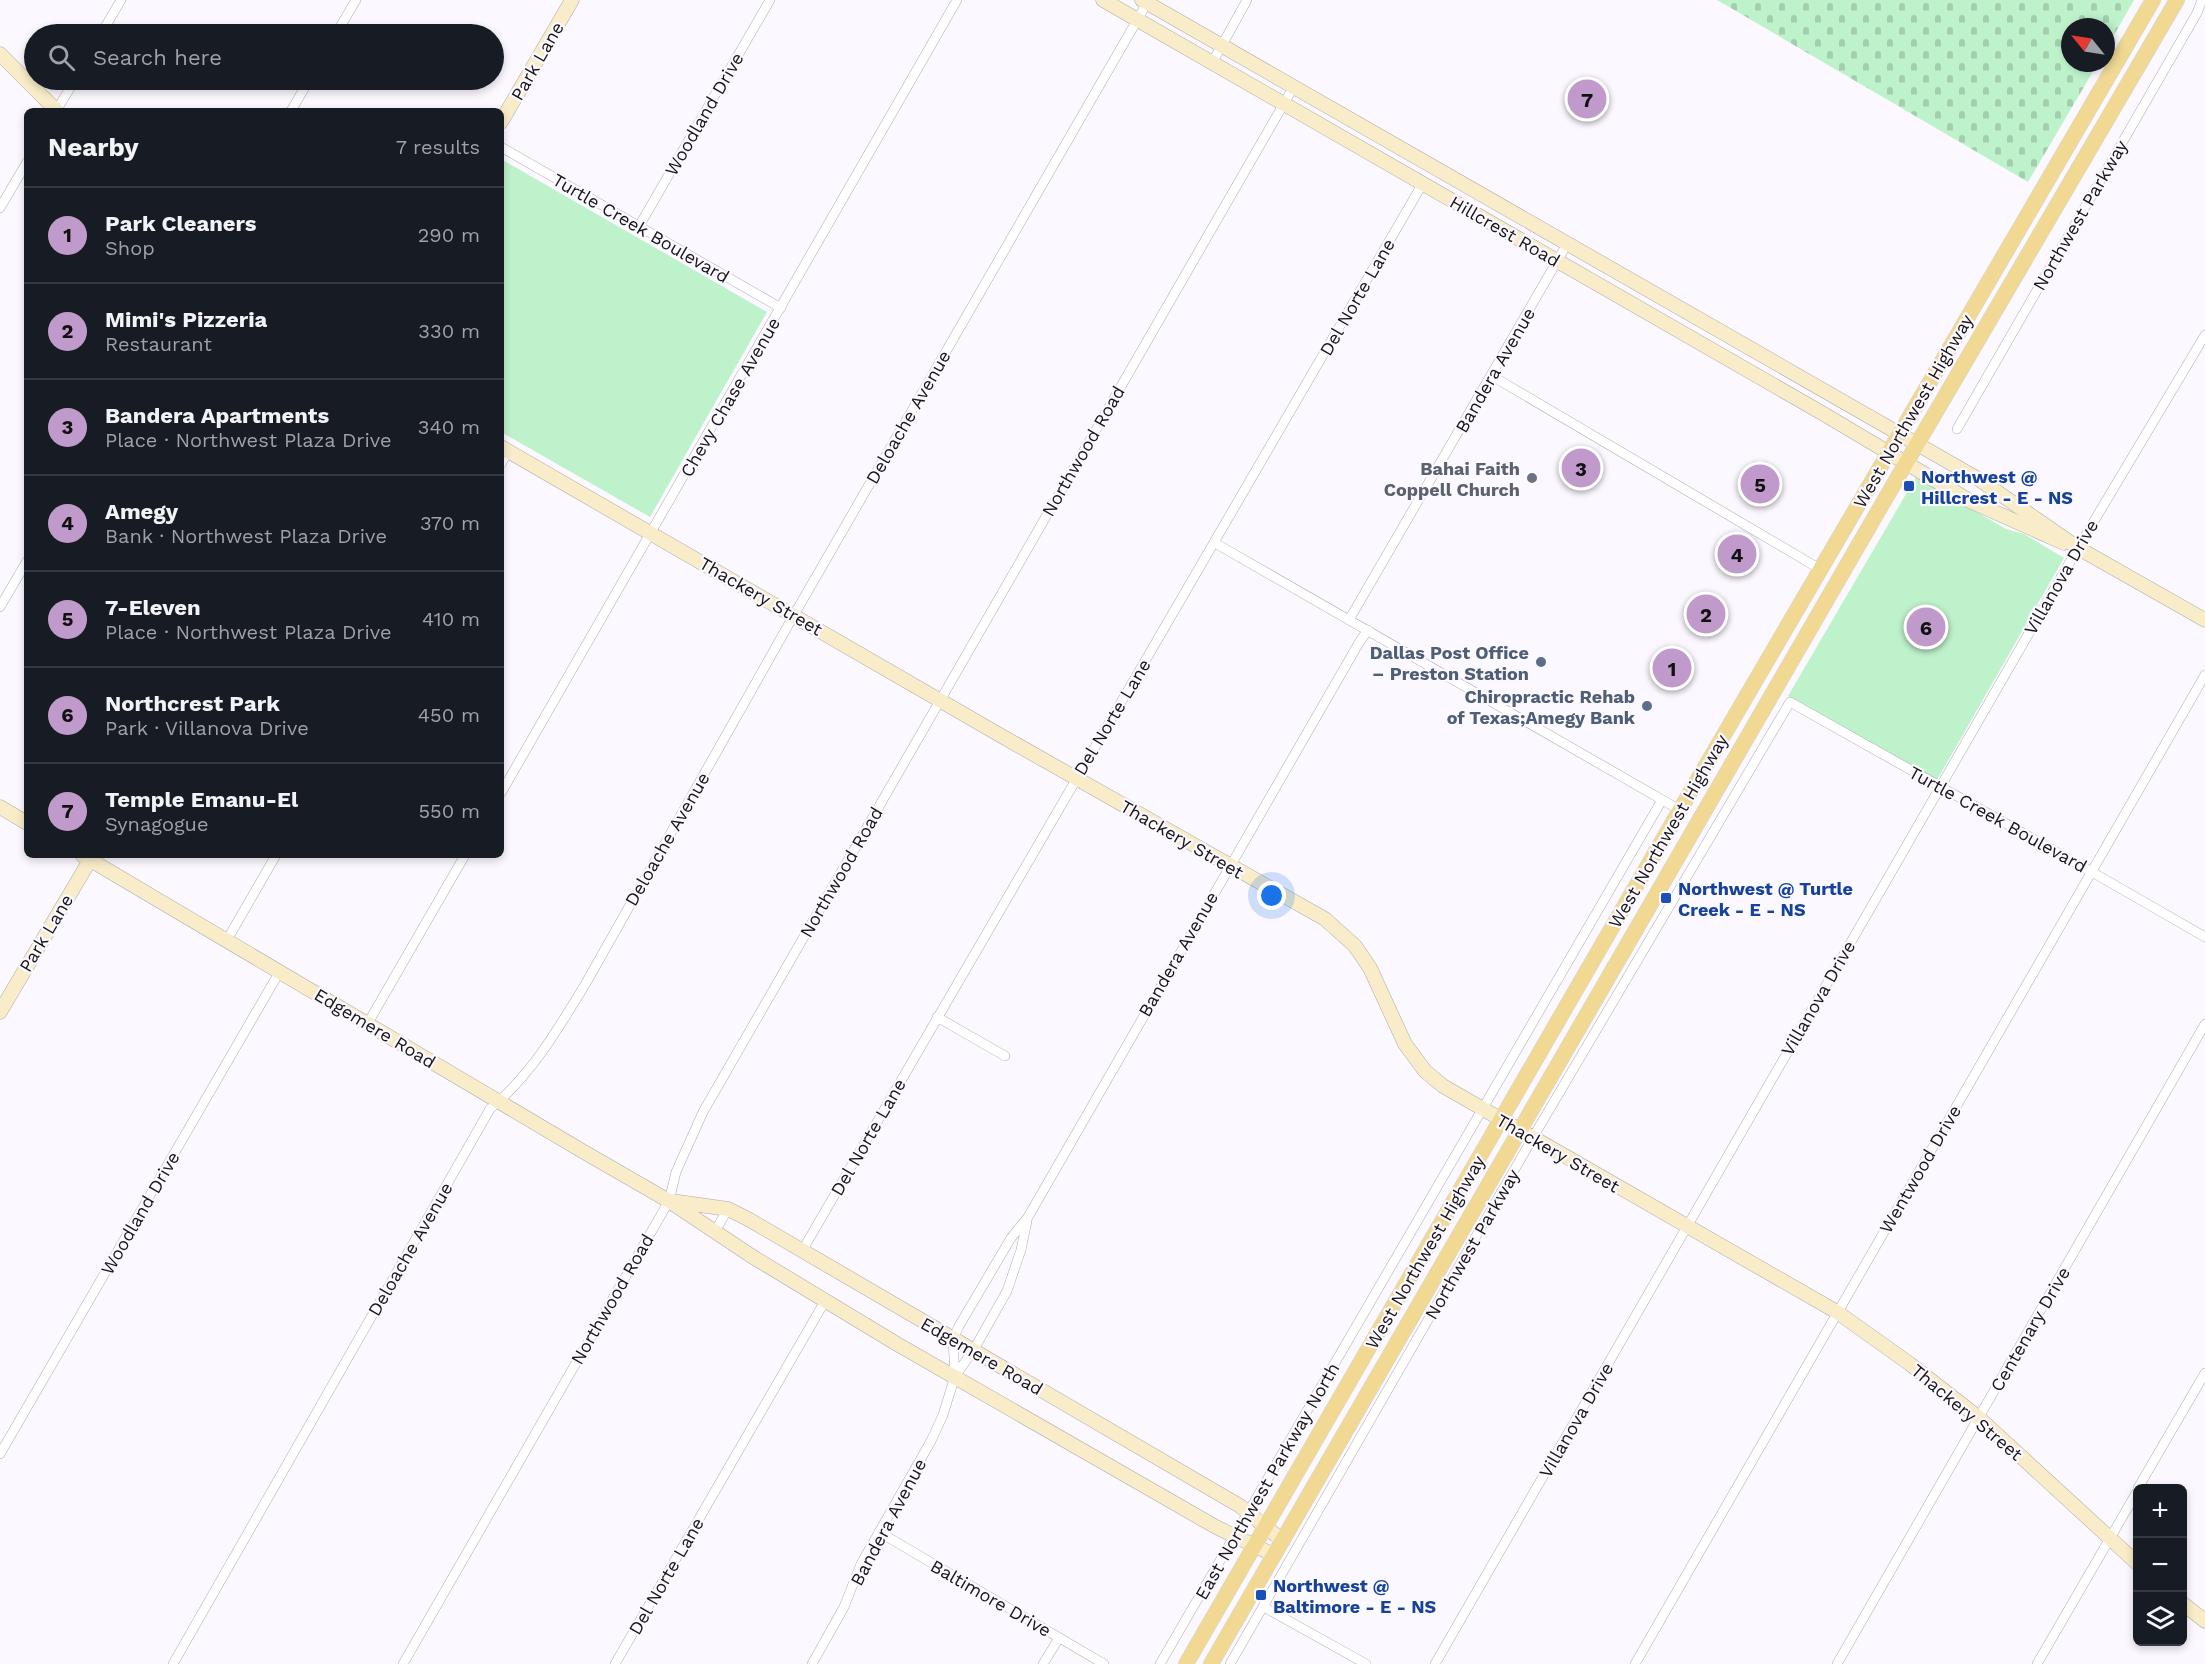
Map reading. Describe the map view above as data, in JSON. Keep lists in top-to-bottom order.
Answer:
{
  "streets": {
    "main road": ["West Northwest Highway"],
    "street": [
      "Park Lane",
      "Woodland Drive",
      "Northwest Parkway",
      "Turtle Creek Boulevard",
      "Hillcrest Road",
      "Del Norte Lane",
      "Bandera Avenue",
      "Chevy Chase Avenue",
      "Deloache Avenue",
      "Northwood Road",
      "Villanova Drive",
      "Thackery Street",
      "Edgemere Road",
      "Wentwood Drive",
      "Centenary Drive",
      "East Northwest Parkway North",
      "Baltimore Drive"
    ]
  },
  "crossings": [
    ["Woodland Drive", "Turtle Creek Boulevard"],
    ["Woodland Drive", "Edgemere Road"],
    ["Northwest Parkway", "Turtle Creek Boulevard"],
    ["Northwest Parkway", "West Northwest Highway"],
    ["Northwest Parkway", "Thackery Street"],
    ["Turtle Creek Boulevard", "Chevy Chase Avenue"],
    ["Turtle Creek Boulevard", "Villanova Drive"],
    ["Turtle Creek Boulevard", "Wentwood Drive"],
    ["Hillcrest Road", "Del Norte Lane"],
    ["Hillcrest Road", "Bandera Avenue"],
    ["Hillcrest Road", "West Northwest Highway"],
    ["Hillcrest Road", "Deloache Avenue"],
    ["Hillcrest Road", "Northwood Road"],
    ["Hillcrest Road", "Villanova Drive"],
    ["Del Norte Lane", "Thackery Street"],
    ["Del Norte Lane", "Edgemere Road"],
    ["Bandera Avenue", "Thackery Street"],
    ["Bandera Avenue", "Edgemere Road"],
    ["Bandera Avenue", "Baltimore Drive"],
    ["Chevy Chase Avenue", "Thackery Street"],
    ["West Northwest Highway", "Thackery Street"],
    ["West Northwest Highway", "Edgemere Road"],
    ["Deloache Avenue", "Thackery Street"],
    ["Deloache Avenue", "Edgemere Road"],
    ["Northwood Road", "Thackery Street"],
    ["Northwood Road", "Edgemere Road"],
    ["Villanova Drive", "Thackery Street"],
    ["Thackery Street", "Wentwood Drive"],
    ["Thackery Street", "Centenary Drive"],
    ["Thackery Street", "East Northwest Parkway North"],
    ["Edgemere Road", "East Northwest Parkway North"]
  ],
  "places": {
    "other": ["Bahai Faith Coppell Church", "Dallas Post Office – Preston Station", "Chiropractic Rehab of Texas;Amegy Bank"],
    "transit": ["Northwest @ Hillcrest - E - NS", "Northwest @ Turtle Creek - E - NS", "Northwest @ Baltimore - E - NS"]
  },
  "north": "top left",
  "page": {
    "search": "Search here",
    "pins": [
      "7",
      "3",
      "5",
      "4",
      "2",
      "6",
      "1"
    ],
    "heading": ["Nearby", "7 results"],
    "list": [
      {
        "mark": "1",
        "name": "Park Cleaners",
        "note": "Shop",
        "value": "290 m"
      },
      {
        "mark": "2",
        "name": "Mimi's Pizzeria",
        "note": "Restaurant",
        "value": "330 m"
      },
      {
        "mark": "3",
        "name": "Bandera Apartments",
        "note": "Place · Northwest Plaza Drive",
        "value": "340 m"
      },
      {
        "mark": "4",
        "name": "Amegy",
        "note": "Bank · Northwest Plaza Drive",
        "value": "370 m"
      },
      {
        "mark": "5",
        "name": "7-Eleven",
        "note": "Place · Northwest Plaza Drive",
        "value": "410 m"
      },
      {
        "mark": "6",
        "name": "Northcrest Park",
        "note": "Park · Villanova Drive",
        "value": "450 m"
      },
      {
        "mark": "7",
        "name": "Temple Emanu-El",
        "note": "Synagogue",
        "value": "550 m"
      }
    ],
    "map_buttons": ["+", "−"]
  }
}
